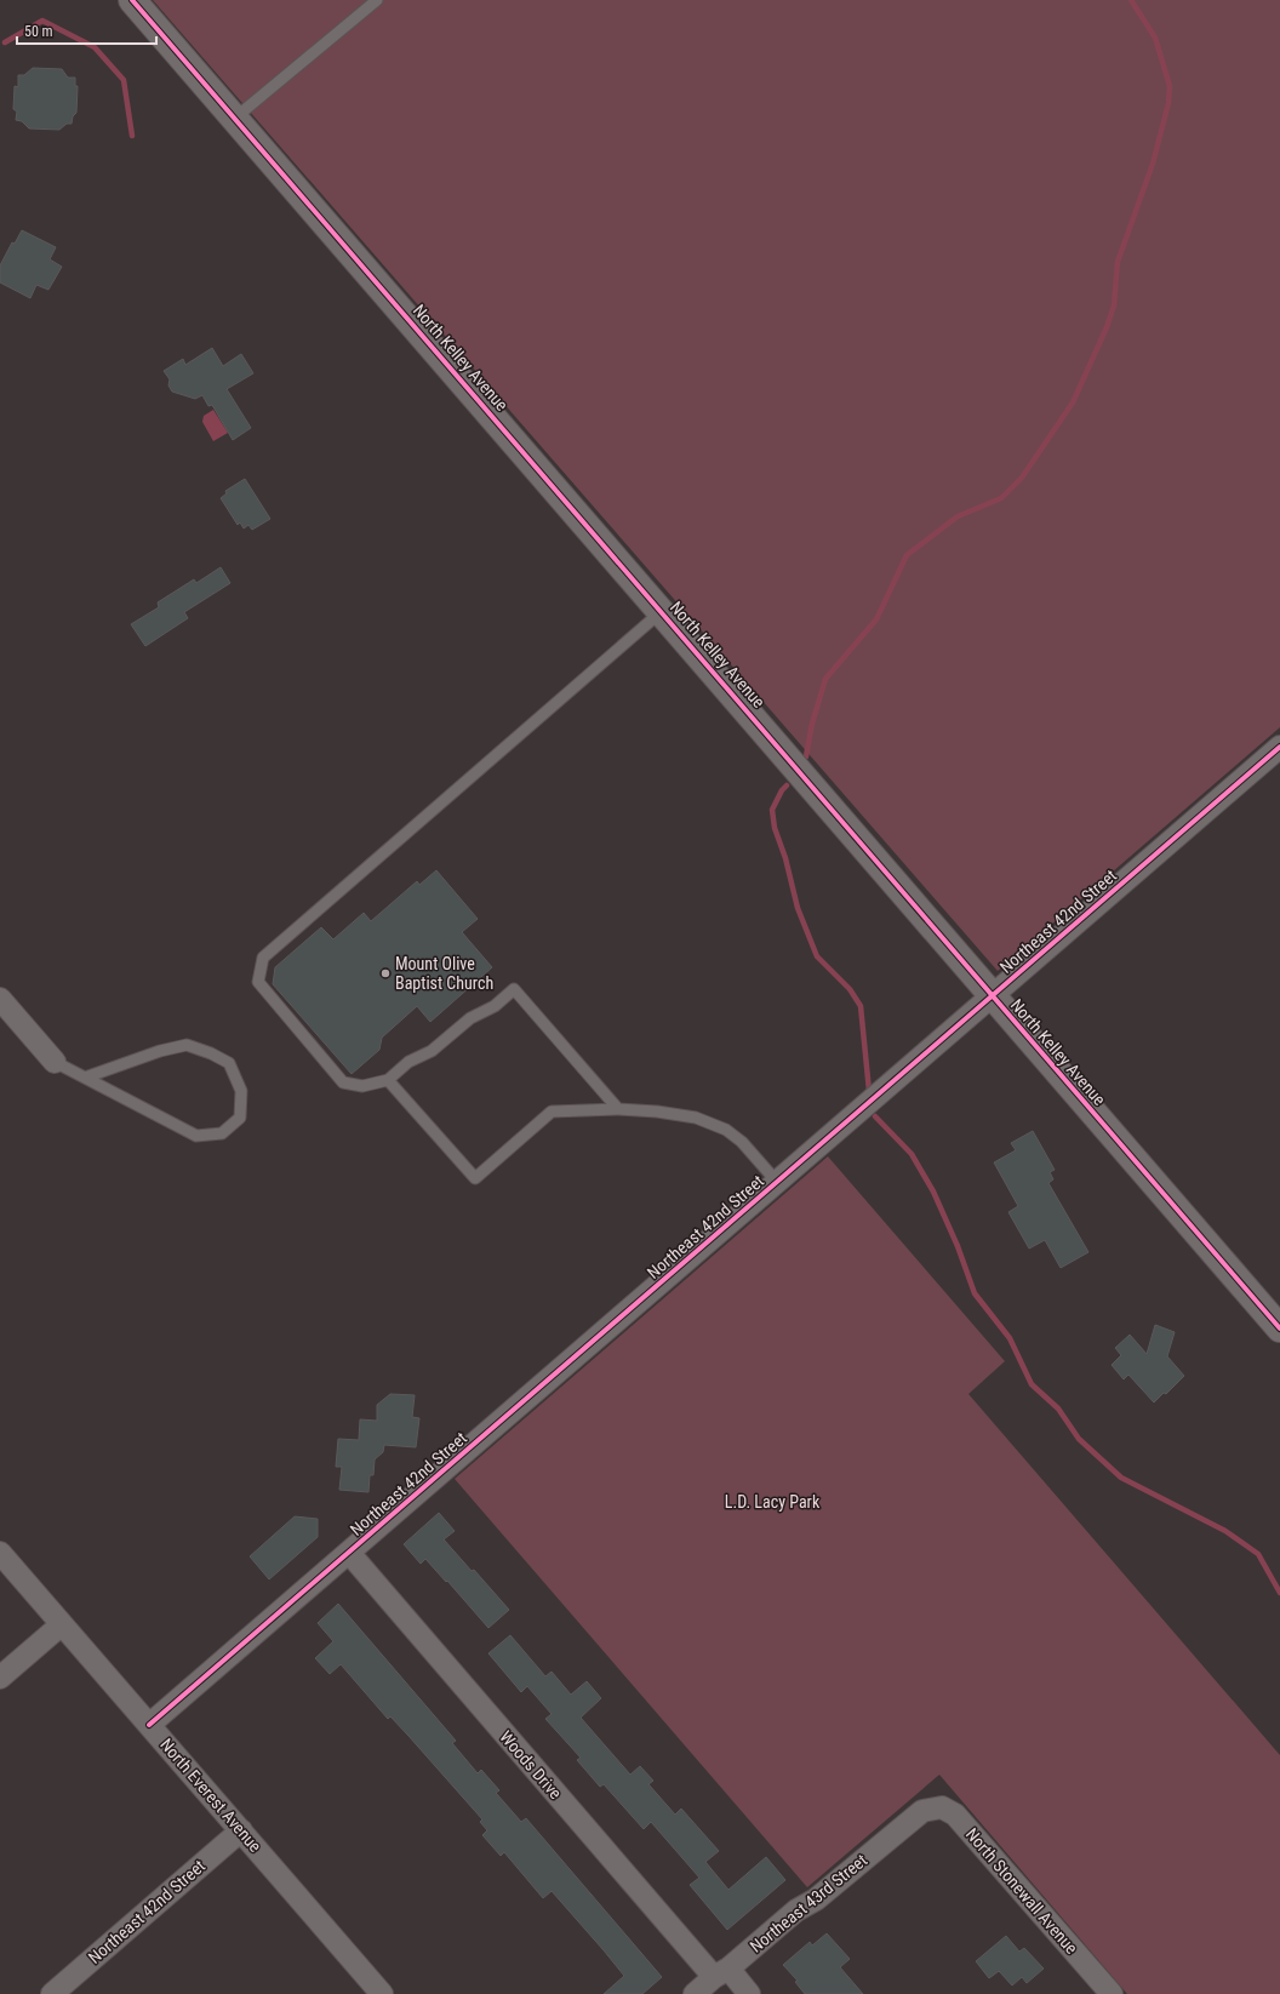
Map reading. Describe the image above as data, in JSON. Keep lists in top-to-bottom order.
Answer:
{
  "streets": {
    "street": [
      "North Kelley Avenue",
      "Northeast 42nd Street",
      "Woods Drive",
      "North Everest Avenue",
      "North Stonewall Avenue",
      "Northeast 43rd Street"
    ]
  },
  "crossings": [
    ["North Kelley Avenue", "Northeast 42nd Street"],
    ["Northeast 42nd Street", "Woods Drive"],
    ["Northeast 42nd Street", "North Everest Avenue"],
    ["Woods Drive", "Northeast 43rd Street"],
    ["North Stonewall Avenue", "Northeast 43rd Street"]
  ],
  "parks": ["L.D. Lacy Park"],
  "places": ["Mount Olive Baptist Church"],
  "scale_bar": "50 m"
}
